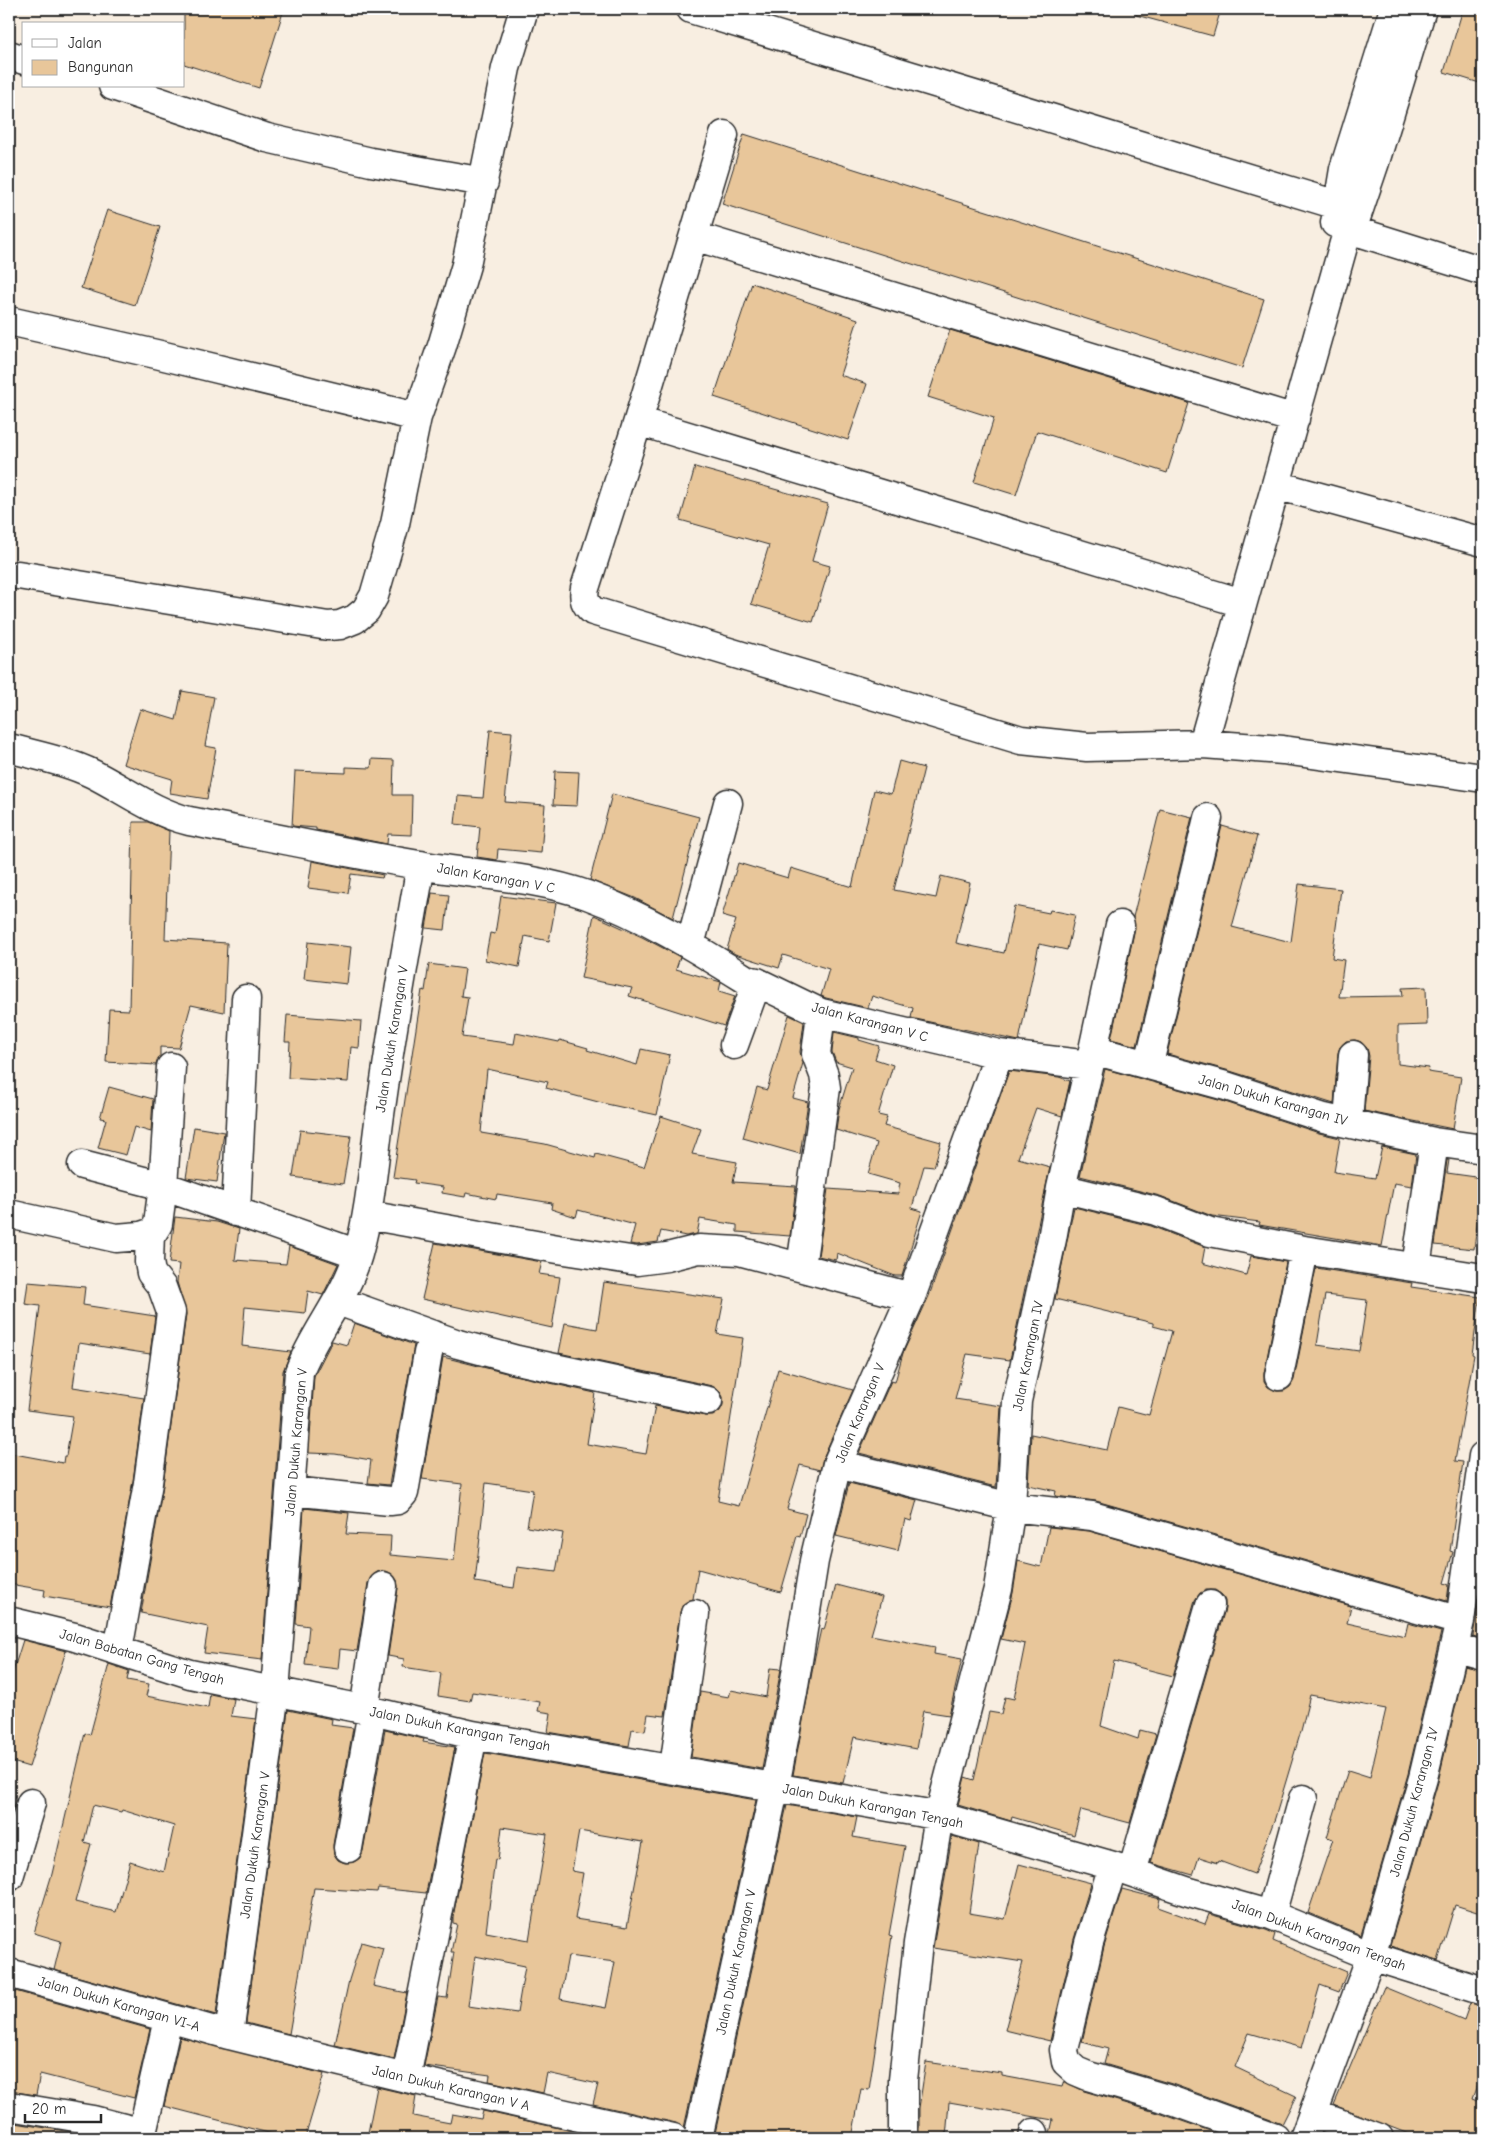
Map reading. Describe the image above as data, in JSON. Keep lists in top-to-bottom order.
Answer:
{
  "streets": {
    "street": [
      "Jalan Karangan V C",
      "Jalan Dukuh Karangan V",
      "Jalan Dukuh Karangan IV",
      "Jalan Karangan IV",
      "Jalan Karangan V",
      "Jalan Babatan Gang Tengah",
      "Jalan Dukuh Karangan Tengah",
      "Jalan Dukuh Karangan VI-A",
      "Jalan Dukuh Karangan V A"
    ]
  },
  "crossings": [
    ["Jalan Karangan V C", "Jalan Dukuh Karangan V"],
    ["Jalan Karangan V C", "Jalan Dukuh Karangan IV"],
    ["Jalan Karangan V C", "Jalan Karangan IV"],
    ["Jalan Karangan V C", "Jalan Karangan V"],
    ["Jalan Dukuh Karangan V", "Jalan Karangan V"],
    ["Jalan Dukuh Karangan V", "Jalan Babatan Gang Tengah"],
    ["Jalan Dukuh Karangan V", "Jalan Dukuh Karangan Tengah"],
    ["Jalan Dukuh Karangan V", "Jalan Dukuh Karangan VI-A"],
    ["Jalan Dukuh Karangan V", "Jalan Dukuh Karangan V A"],
    ["Jalan Dukuh Karangan IV", "Jalan Karangan IV"],
    ["Jalan Dukuh Karangan IV", "Jalan Dukuh Karangan Tengah"],
    ["Jalan Karangan IV", "Jalan Dukuh Karangan Tengah"],
    ["Jalan Karangan V", "Jalan Dukuh Karangan Tengah"],
    ["Jalan Babatan Gang Tengah", "Jalan Dukuh Karangan Tengah"],
    ["Jalan Dukuh Karangan VI-A", "Jalan Dukuh Karangan V A"]
  ],
  "legend": ["Jalan", "Bangunan"],
  "scale_bar": "20 m"
}
